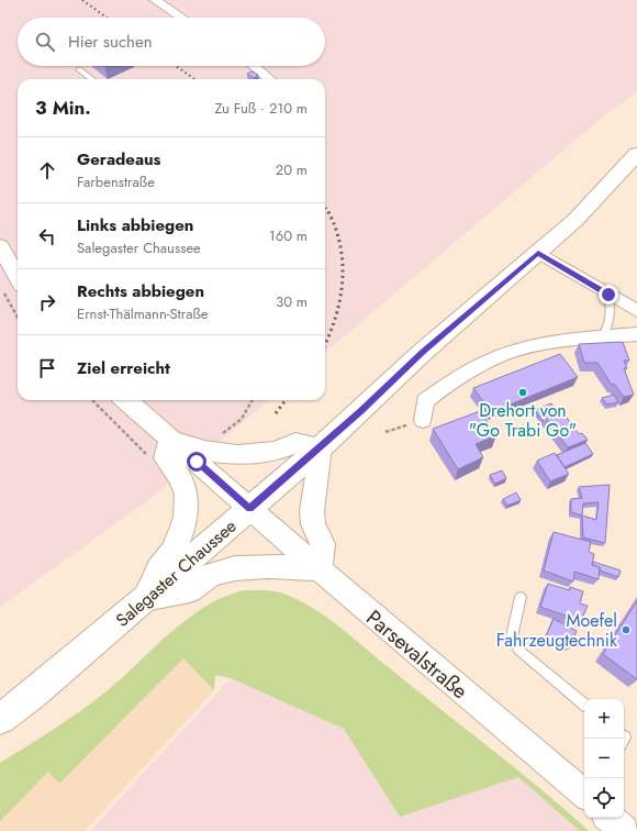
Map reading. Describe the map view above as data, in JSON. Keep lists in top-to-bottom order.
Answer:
{
  "streets": {
    "main road": ["Salegaster Chaussee"],
    "street": ["Parsevalstraße"]
  },
  "crossings": [
    ["Salegaster Chaussee", "Parsevalstraße"]
  ],
  "places": ["Drehort von \"Go Trabi Go\"", "Moefel Fahrzeugtechnik"],
  "page": {
    "search": "Hier suchen",
    "heading": ["3 Min.", "Zu Fuß · 210 m"],
    "list": [
      ["Geradeaus", "Farbenstraße", "20 m"],
      ["Links abbiegen", "Salegaster Chaussee", "160 m"],
      ["Rechts abbiegen", "Ernst-Thälmann-Straße", "30 m"],
      "Ziel erreicht"
    ],
    "map_buttons": ["+", "−"]
  }
}
